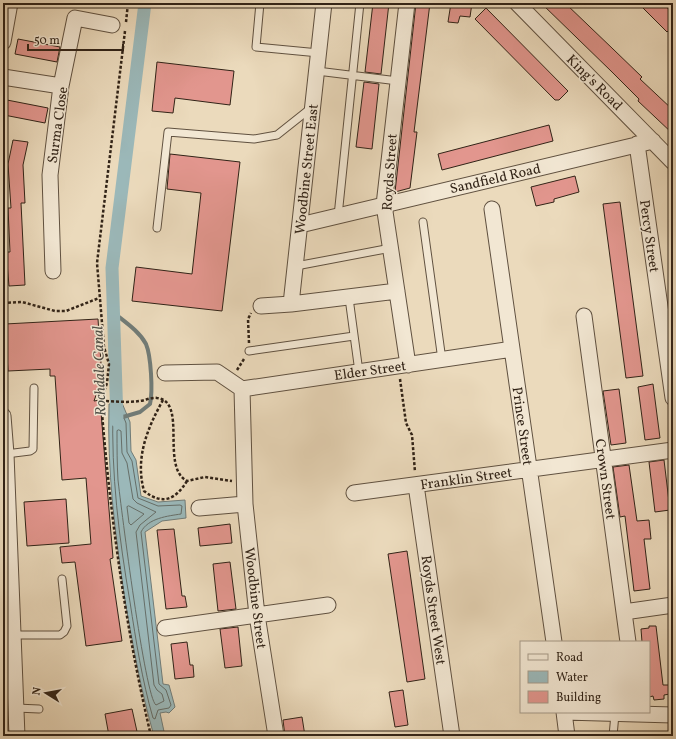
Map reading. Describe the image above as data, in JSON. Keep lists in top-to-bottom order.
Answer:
{
  "streets": {
    "street": [
      "King's Road",
      "Surma Close",
      "Woodbine Street East",
      "Royds Street",
      "Sandfield Road",
      "Percy Street",
      "Elder Street",
      "Prince Street",
      "Franklin Street",
      "Crown Street",
      "Woodbine Street",
      "Royds Street West"
    ]
  },
  "crossings": [
    ["King's Road", "Sandfield Road"],
    ["Woodbine Street East", "Sandfield Road"],
    ["Royds Street", "Sandfield Road"],
    ["Royds Street", "Elder Street"],
    ["Sandfield Road", "Percy Street"],
    ["Elder Street", "Prince Street"],
    ["Elder Street", "Woodbine Street"],
    ["Prince Street", "Franklin Street"],
    ["Franklin Street", "Crown Street"],
    ["Franklin Street", "Royds Street West"]
  ],
  "water": ["Rochdale Canal"],
  "legend": ["Road", "Water", "Building"],
  "scale_bar": "50 m",
  "north": "left"
}
